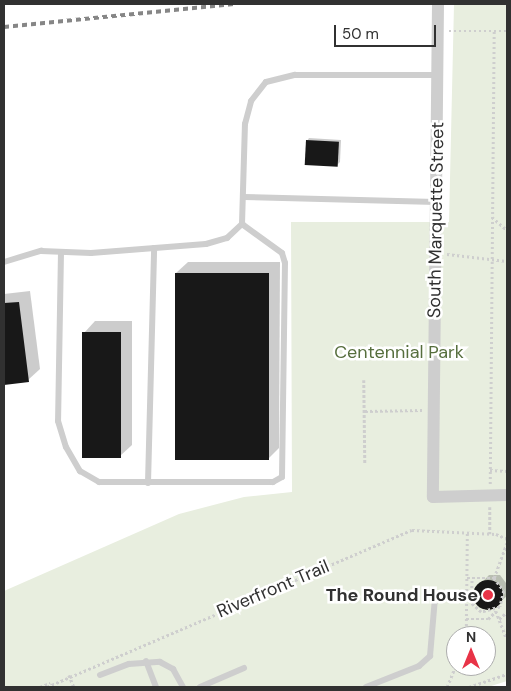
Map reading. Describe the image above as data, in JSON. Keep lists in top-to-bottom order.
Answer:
{
  "streets": {
    "street": ["South Marquette Street"],
    "path": ["Riverfront Trail"]
  },
  "parks": ["Centennial Park"],
  "places": ["The Round House"],
  "scale_bar": "50 m",
  "north": "top"
}
